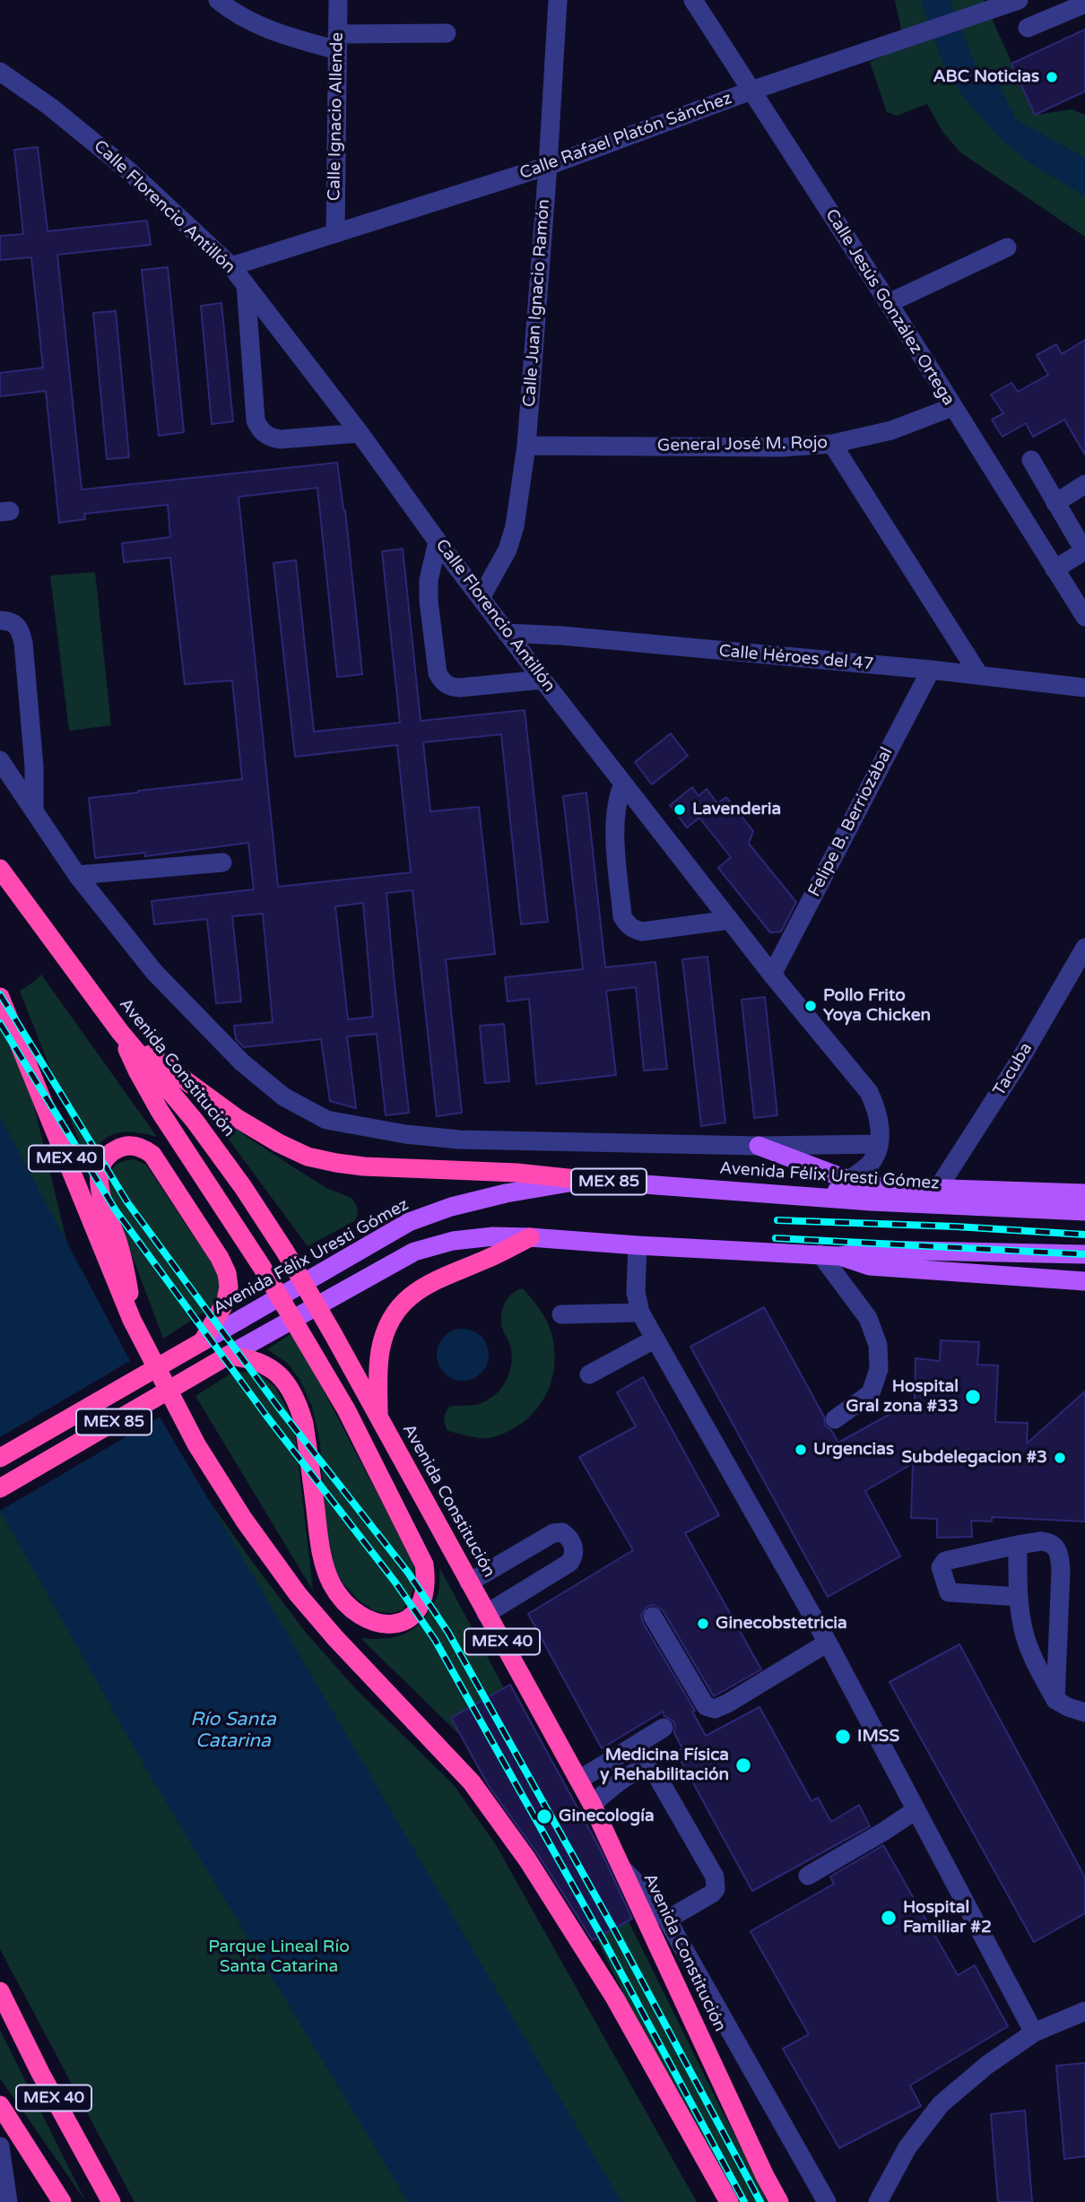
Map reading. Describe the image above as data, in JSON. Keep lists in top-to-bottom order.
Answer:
{
  "streets": {
    "highway": [
      "Avenida Constitución",
      "MEX 40",
      "Avenida Félix Uresti Gómez",
      "MEX 85"
    ],
    "street": [
      "Calle Ignacio Allende",
      "Calle Rafael Platón Sánchez",
      "Calle Florencio Antillón",
      "Calle Juan Ignacio Ramón",
      "Calle Jesús González Ortega",
      "General José M. Rojo",
      "Calle Héroes del 47",
      "Felipe B. Berriozábal",
      "Tacuba"
    ]
  },
  "crossings": [
    ["Calle Ignacio Allende", "Calle Rafael Platón Sánchez"],
    ["Calle Rafael Platón Sánchez", "Calle Florencio Antillón"],
    ["Calle Rafael Platón Sánchez", "Calle Juan Ignacio Ramón"],
    ["Calle Rafael Platón Sánchez", "Calle Jesús González Ortega"],
    ["Calle Florencio Antillón", "Calle Juan Ignacio Ramón"],
    ["Calle Florencio Antillón", "Calle Héroes del 47"],
    ["Calle Florencio Antillón", "Felipe B. Berriozábal"],
    ["Calle Juan Ignacio Ramón", "General José M. Rojo"],
    ["Calle Jesús González Ortega", "General José M. Rojo"],
    ["Calle Héroes del 47", "Felipe B. Berriozábal"]
  ],
  "water": ["Río Santa Catarina"],
  "parks": ["Parque Lineal Río Santa Catarina"],
  "places": [
    "ABC Noticias",
    "Lavenderia",
    "Pollo Frito Yoya Chicken",
    "Hospital Gral zona #33",
    "Urgencias",
    "Subdelegacion #3",
    "Ginecobstetricia",
    "IMSS",
    "Medicina Física y Rehabilitación",
    "Ginecología",
    "Hospital Familiar #2"
  ]
}
